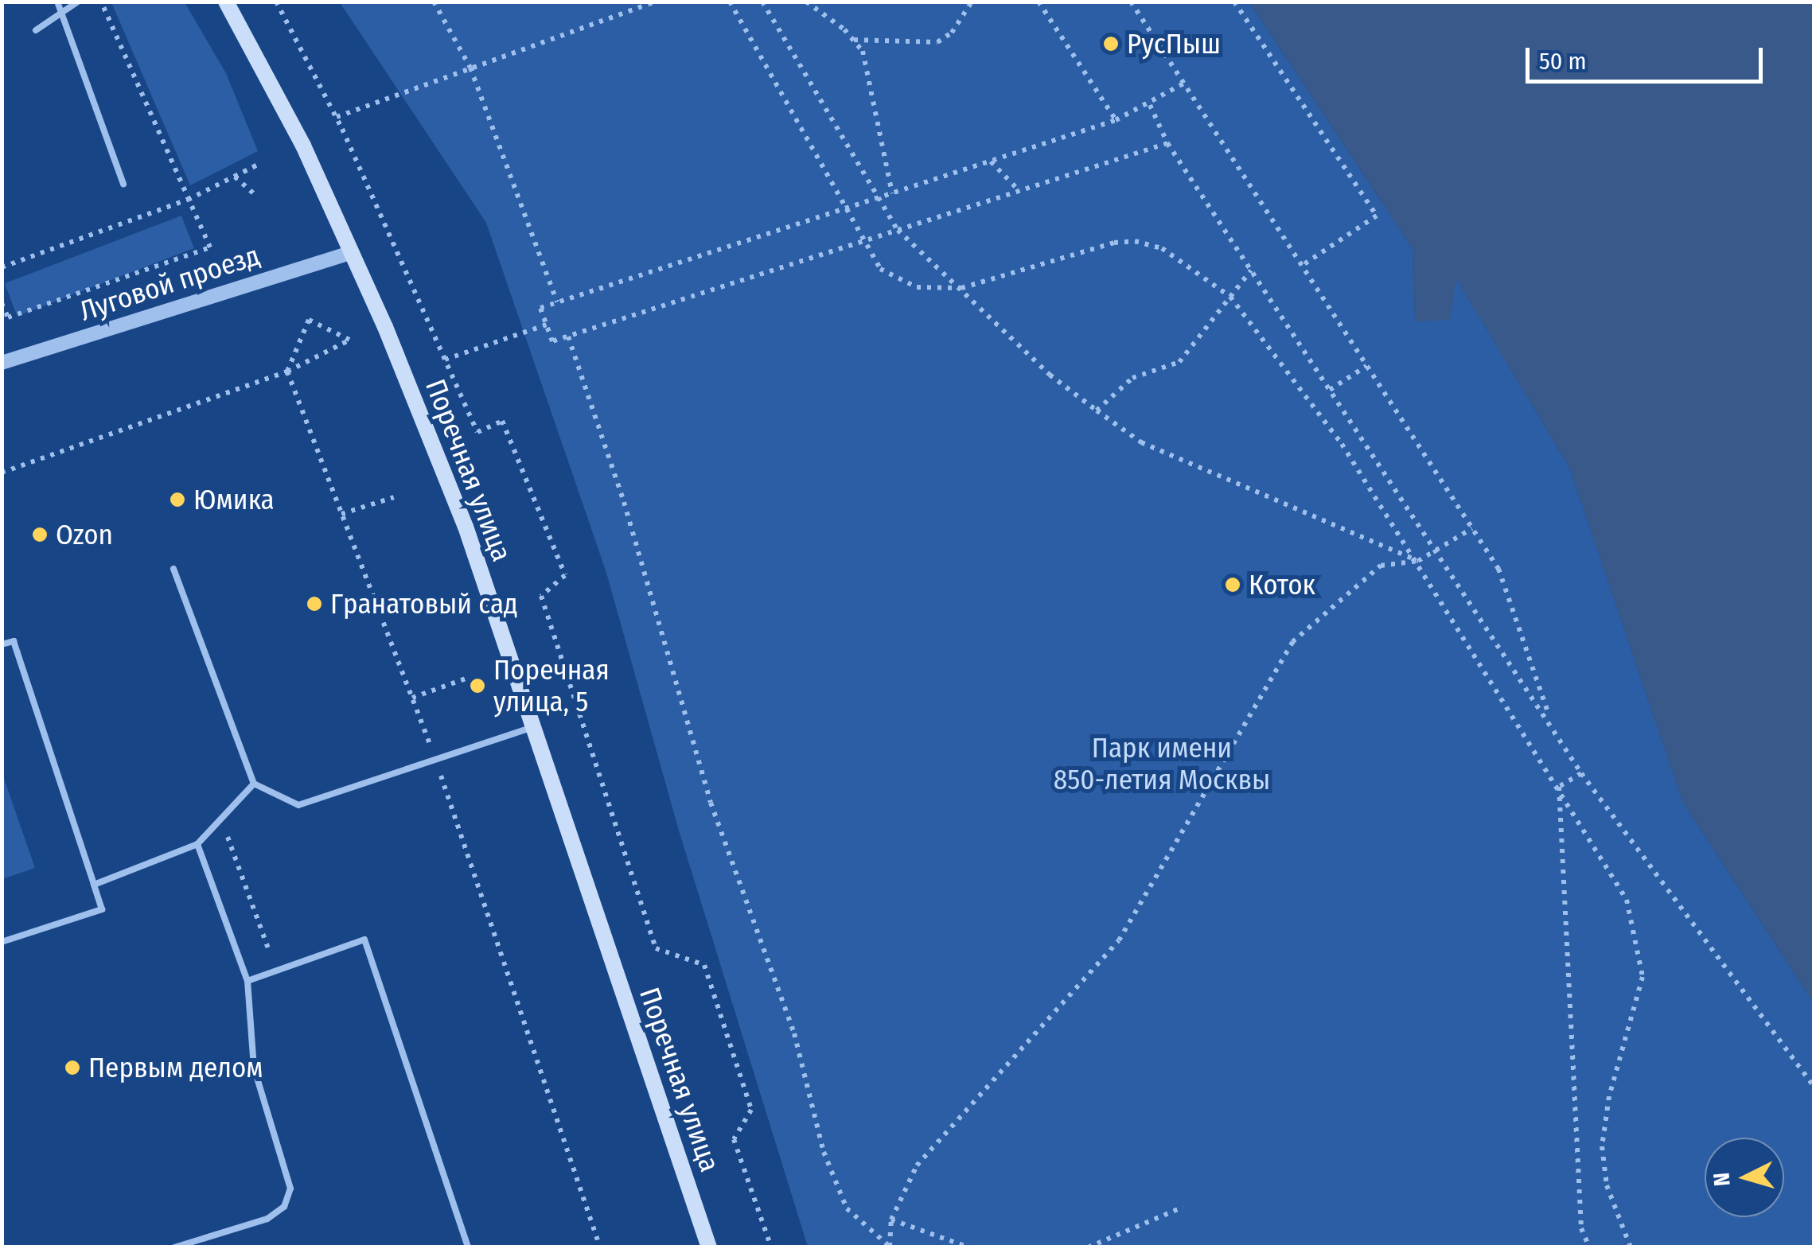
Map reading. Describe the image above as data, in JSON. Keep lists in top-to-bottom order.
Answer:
{
  "streets": {
    "main road": ["Поречная улица"],
    "street": ["Луговой проезд"]
  },
  "crossings": [
    ["Луговой проезд", "Поречная улица"]
  ],
  "parks": ["Парк имени 850-летия Москвы"],
  "places": [
    "РусПыш",
    "Юмика",
    "Ozon",
    "Коток",
    "Гранатовый сад",
    "Поречная улица, 5",
    "Первым делом"
  ],
  "scale_bar": "50 m",
  "north": "left"
}
